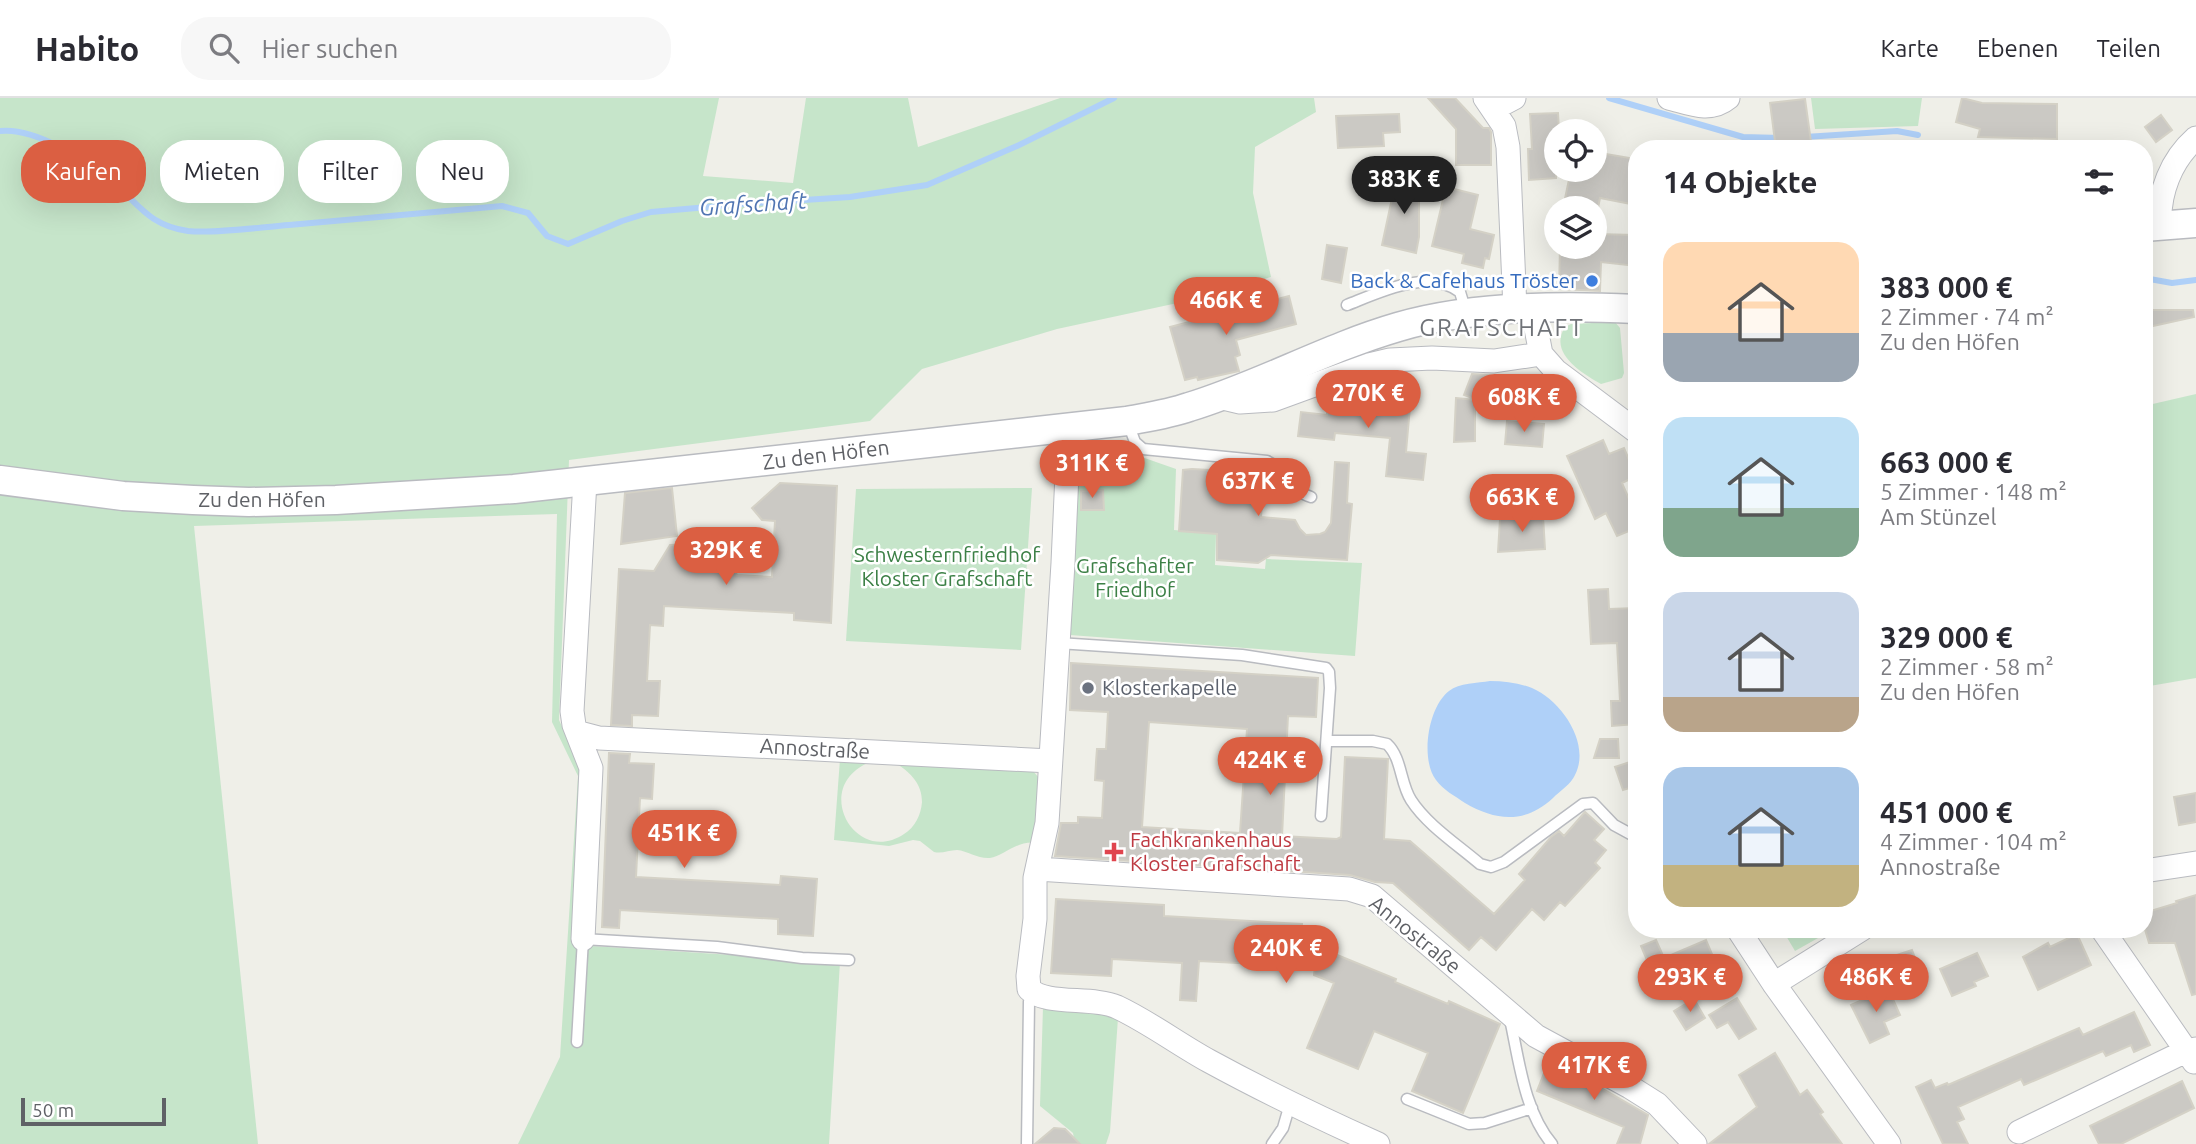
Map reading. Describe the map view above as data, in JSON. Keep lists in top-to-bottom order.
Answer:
{
  "streets": {
    "street": ["Zu den Höfen", "Annostraße"]
  },
  "districts": ["GRAFSCHAFT"],
  "water": ["Grafschaft"],
  "parks": ["Schwesternfriedhof Kloster Grafschaft", "Grafschafter Friedhof"],
  "places": {
    "other": ["Back & Cafehaus Tröster", "Klosterkapelle"],
    "health": ["Fachkrankenhaus Kloster Grafschaft"]
  },
  "scale_bar": "50 m",
  "page": {
    "header": "Habito",
    "search": "Hier suchen",
    "nav": ["Karte", "Ebenen", "Teilen"],
    "chip": [
      "Kaufen",
      "Mieten",
      "Filter",
      "Neu"
    ],
    "heading": "14 Objekte",
    "price": [
      "383K €",
      "466K €",
      "270K €",
      "608K €",
      "311K €",
      "637K €",
      "663K €",
      "329K €",
      "424K €",
      "451K €",
      "240K €",
      "293K €",
      "486K €",
      "417K €"
    ],
    "list": [
      {
        "name": "383 000 €",
        "note": "2 Zimmer · 74 m² · Zu den Höfen"
      },
      {
        "name": "663 000 €",
        "note": "5 Zimmer · 148 m² · Am Stünzel"
      },
      {
        "name": "329 000 €",
        "note": "2 Zimmer · 58 m² · Zu den Höfen"
      },
      {
        "name": "451 000 €",
        "note": "4 Zimmer · 104 m² · Annostraße"
      }
    ],
    "scale": "50 m"
  }
}
